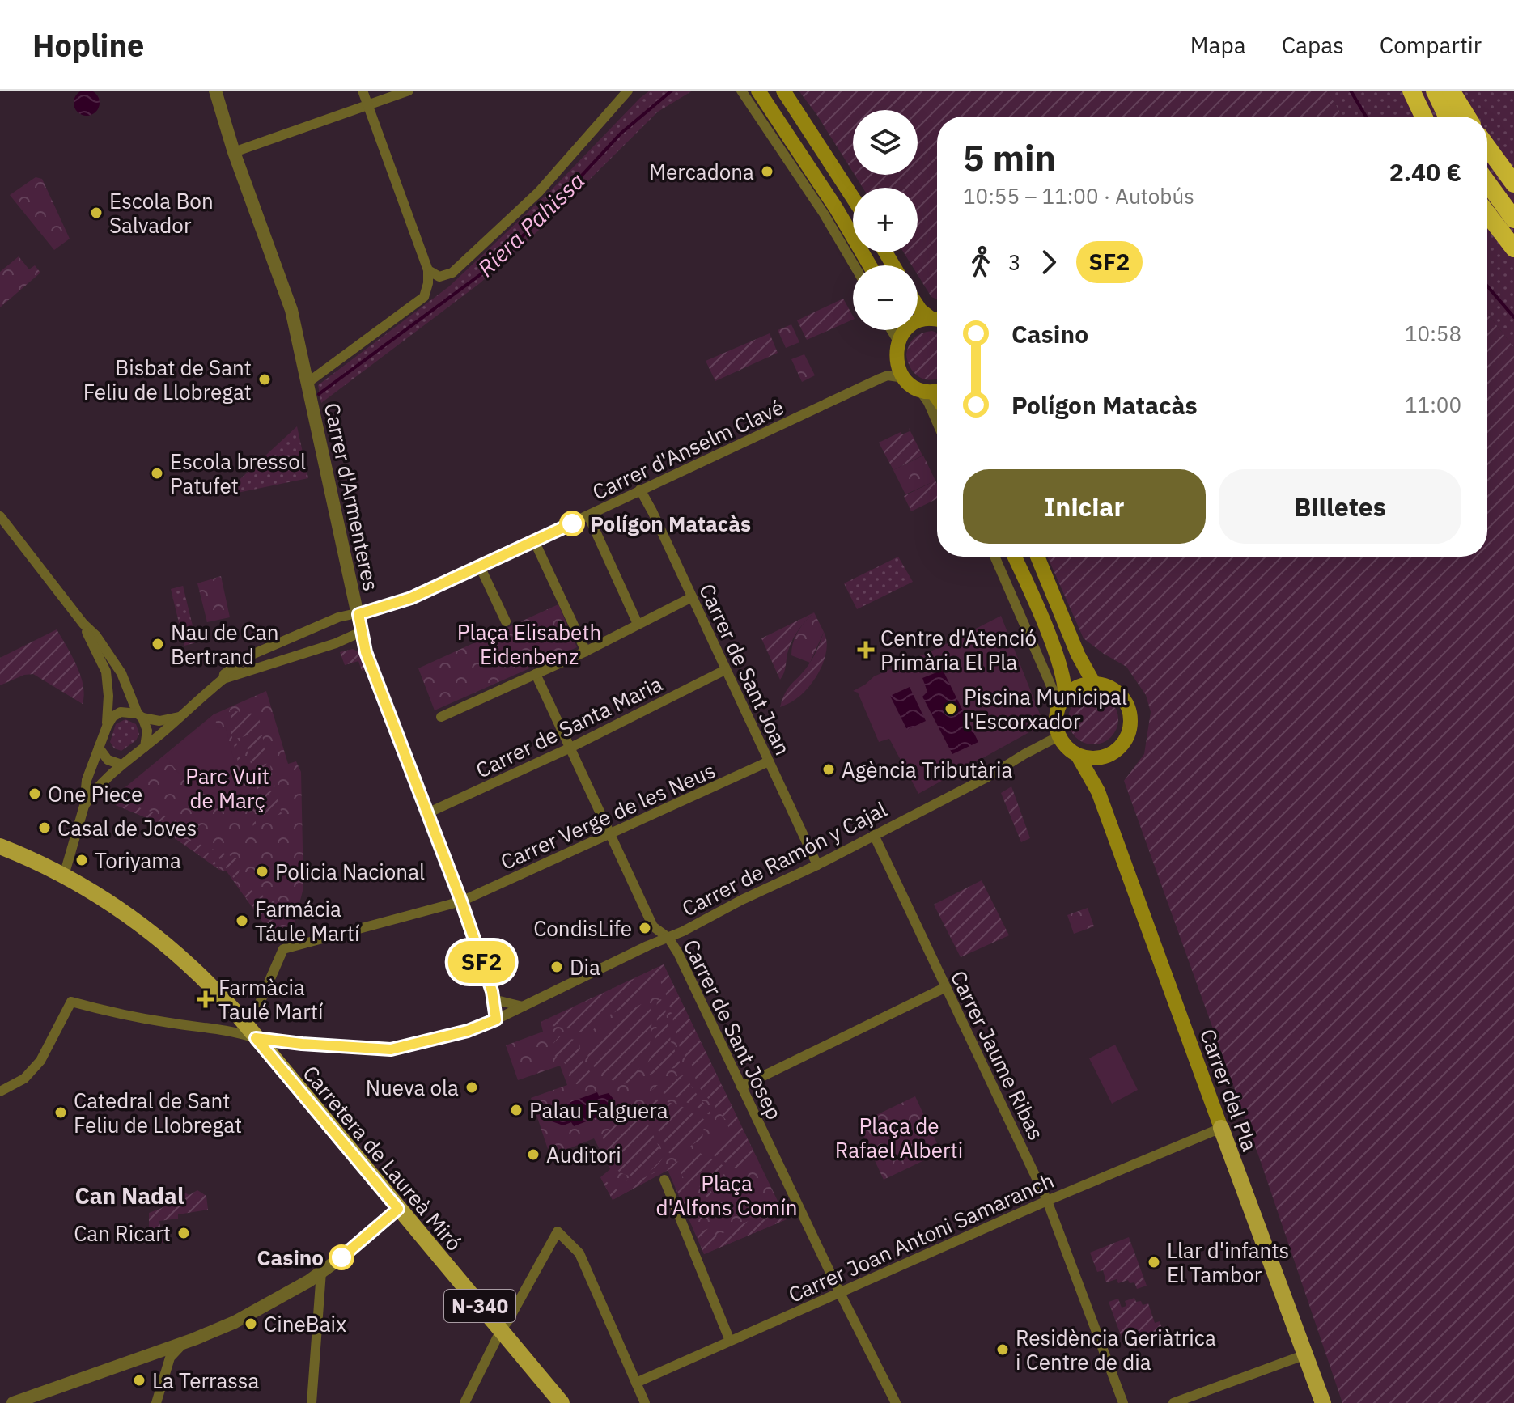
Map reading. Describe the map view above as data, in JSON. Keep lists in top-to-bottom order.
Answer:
{
  "streets": {
    "main road": ["Carrer del Pla", "Carretera de Laureà Miró", "N-340"],
    "street": [
      "Carrer d'Anselm Clavé",
      "Carrer d'Armenteres",
      "Carrer de Sant Joan",
      "Carrer de Santa Maria",
      "Carrer Verge de les Neus",
      "Carrer de Ramón y Cajal",
      "Carrer de Sant Josep",
      "Carrer Jaume Ribas",
      "Carrer Joan Antoni Samaranch"
    ]
  },
  "crossings": [
    ["Carrer d'Anselm Clavé", "Carrer d'Armenteres"],
    ["Carrer d'Anselm Clavé", "Carrer de Sant Joan"],
    ["Carrer d'Armenteres", "Carrer de Santa Maria"],
    ["Carrer d'Armenteres", "Carrer Verge de les Neus"],
    ["Carrer d'Armenteres", "Carrer de Ramón y Cajal"],
    ["Carrer de Sant Joan", "Carrer de Santa Maria"],
    ["Carrer de Sant Joan", "Carrer Verge de les Neus"],
    ["Carrer de Sant Joan", "Carrer de Ramón y Cajal"],
    ["Carrer de Santa Maria", "Carrer de Sant Josep"],
    ["Carrer Verge de les Neus", "Carrer de Sant Josep"],
    ["Carrer Verge de les Neus", "Carretera de Laureà Miró"],
    ["Carrer de Ramón y Cajal", "Carrer de Sant Josep"],
    ["Carrer de Ramón y Cajal", "Carrer Jaume Ribas"],
    ["Carrer de Ramón y Cajal", "Carrer del Pla"],
    ["Carrer de Ramón y Cajal", "Carretera de Laureà Miró"],
    ["Carrer de Sant Josep", "Carrer Joan Antoni Samaranch"],
    ["Carrer Jaume Ribas", "Carrer Joan Antoni Samaranch"],
    ["Carrer del Pla", "Carrer Joan Antoni Samaranch"]
  ],
  "districts": ["Can Nadal"],
  "water": ["Riera Pahissa"],
  "parks": [
    "Plaça Elisabeth Eidenbenz",
    "Parc Vuit de Març",
    "Plaça de Rafael Alberti",
    "Plaça d'Alfons Comín"
  ],
  "places": {
    "other": [
      "Mercadona",
      "Escola Bon Salvador",
      "Bisbat de Sant Feliu de Llobregat",
      "Escola bressol Patufet",
      "Polígon Matacàs",
      "Nau de Can Bertrand",
      "Piscina Municipal l'Escorxador",
      "Agència Tributària",
      "One Piece",
      "Casal de Joves",
      "Toriyama",
      "Policia Nacional",
      "Farmácia Táule Martí",
      "CondisLife",
      "Dia",
      "Nueva ola",
      "Palau Falguera",
      "Catedral de Sant Feliu de Llobregat",
      "Auditori",
      "Can Ricart",
      "Casino",
      "Llar d'infants El Tambor",
      "CineBaix",
      "Residència Geriàtrica i Centre de dia",
      "La Terrassa"
    ],
    "health": ["Centre d'Atenció Primària El Pla", "Farmàcia Taulé Martí"]
  },
  "lines": ["bus line SF2"],
  "page": {
    "header": "Hopline",
    "nav": ["Mapa", "Capas", "Compartir"],
    "on_map": "SF2",
    "map_buttons": ["+", "−"],
    "heading": ["5 min", "10:55 – 11:00 · Autobús", "2.40 €"],
    "legs": ["3", "SF2"],
    "list": [
      {
        "name": "Casino",
        "value": "10:58"
      },
      {
        "name": "Polígon Matacàs",
        "value": "11:00"
      }
    ],
    "buttons": ["Iniciar", "Billetes"]
  }
}
